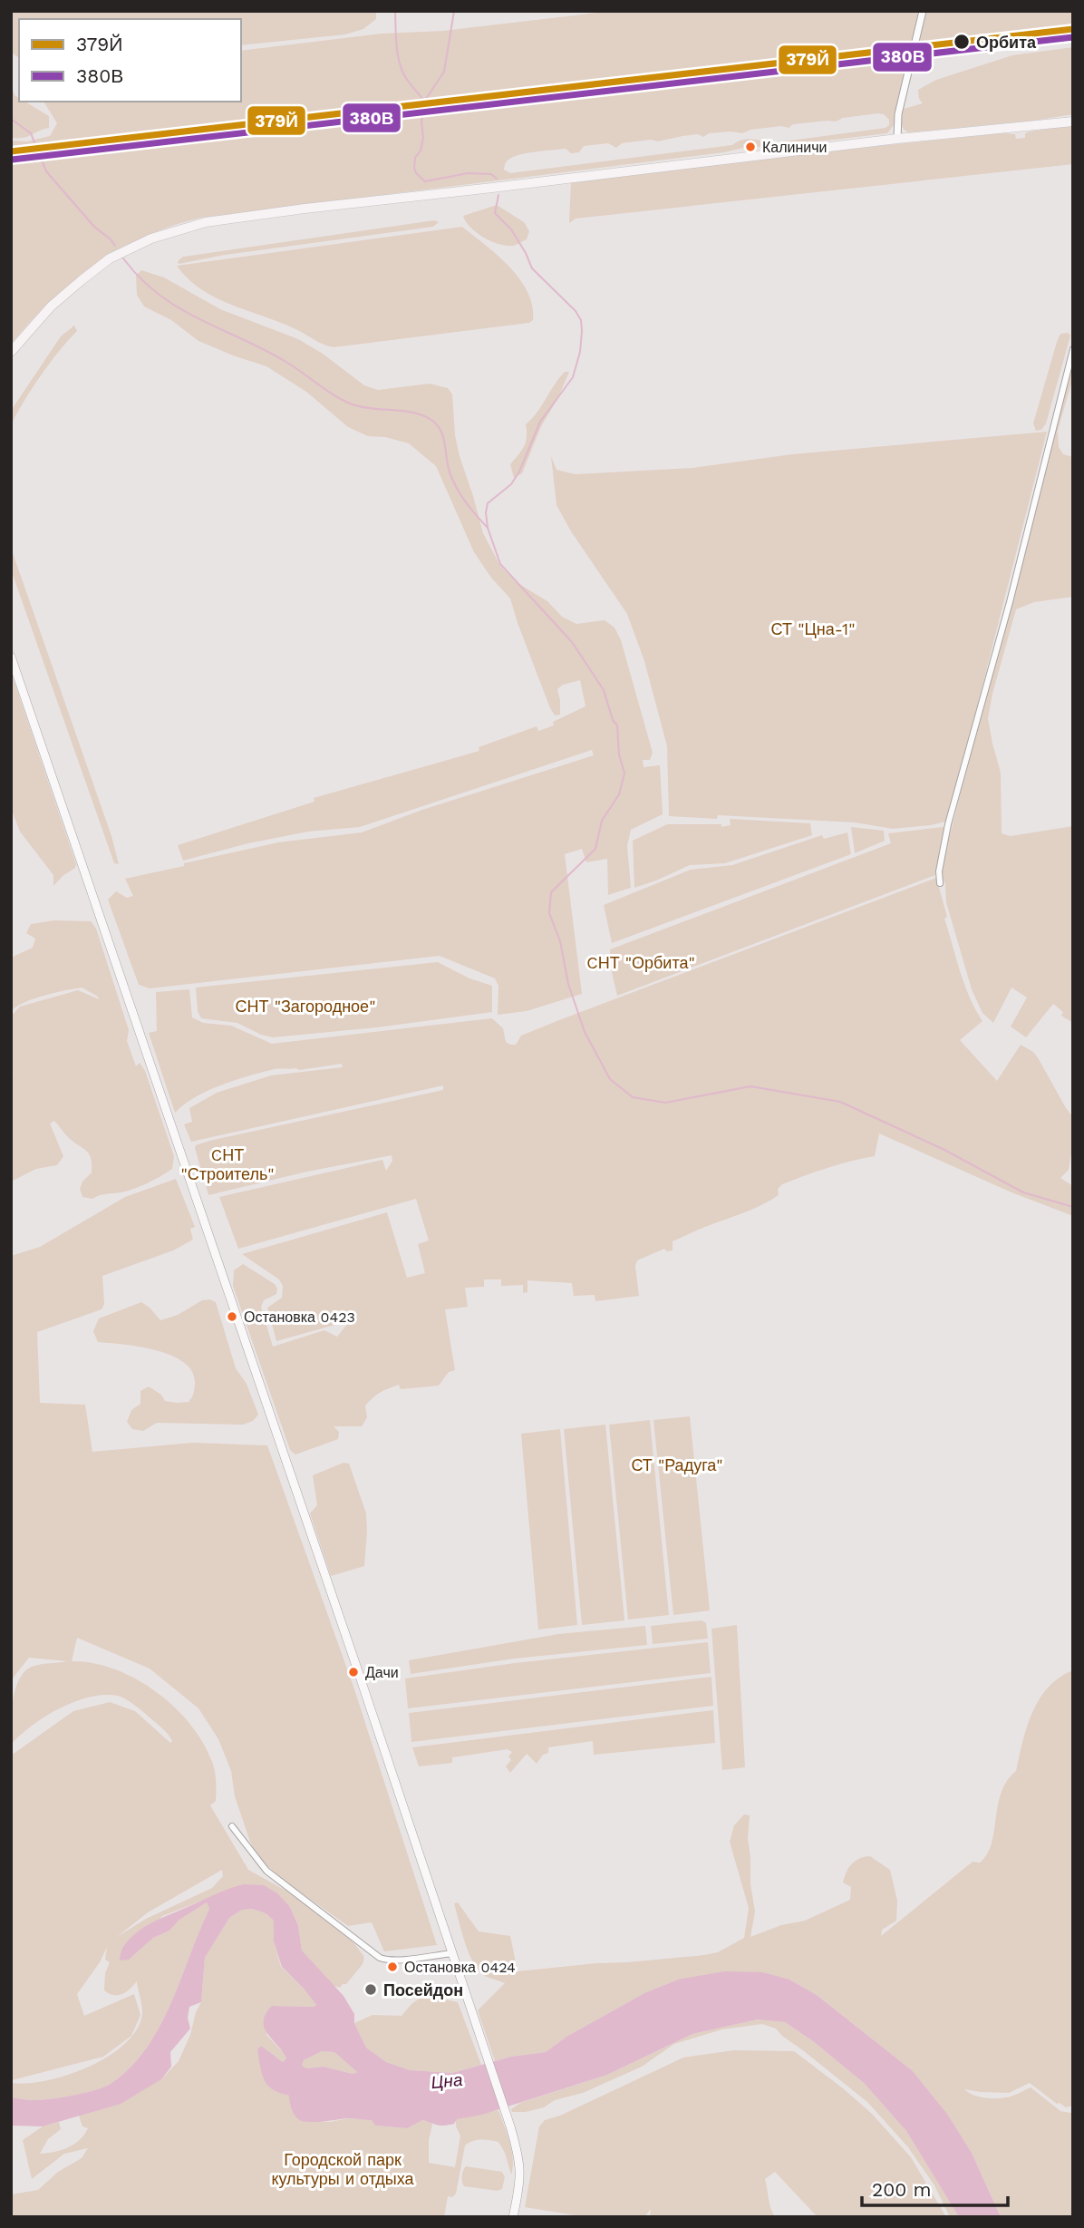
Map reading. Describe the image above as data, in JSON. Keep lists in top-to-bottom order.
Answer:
{
  "water": ["Цна"],
  "parks": [
    "СТ \"Цна-1\"",
    "CНТ \"Орбита\"",
    "СНТ \"Загородное\"",
    "CНТ \"Строитель\"",
    "СТ \"Радуга\"",
    "Городской парк культуры и отдыха"
  ],
  "places": [
    "Орбита",
    "Калиничи",
    "Остановка 0423",
    "Дачи",
    "Остановка 0424",
    "Посейдон"
  ],
  "lines": ["transit line 379Й", "transit line 380В"],
  "legend": ["379Й", "380В"],
  "scale_bar": "200 m"
}
